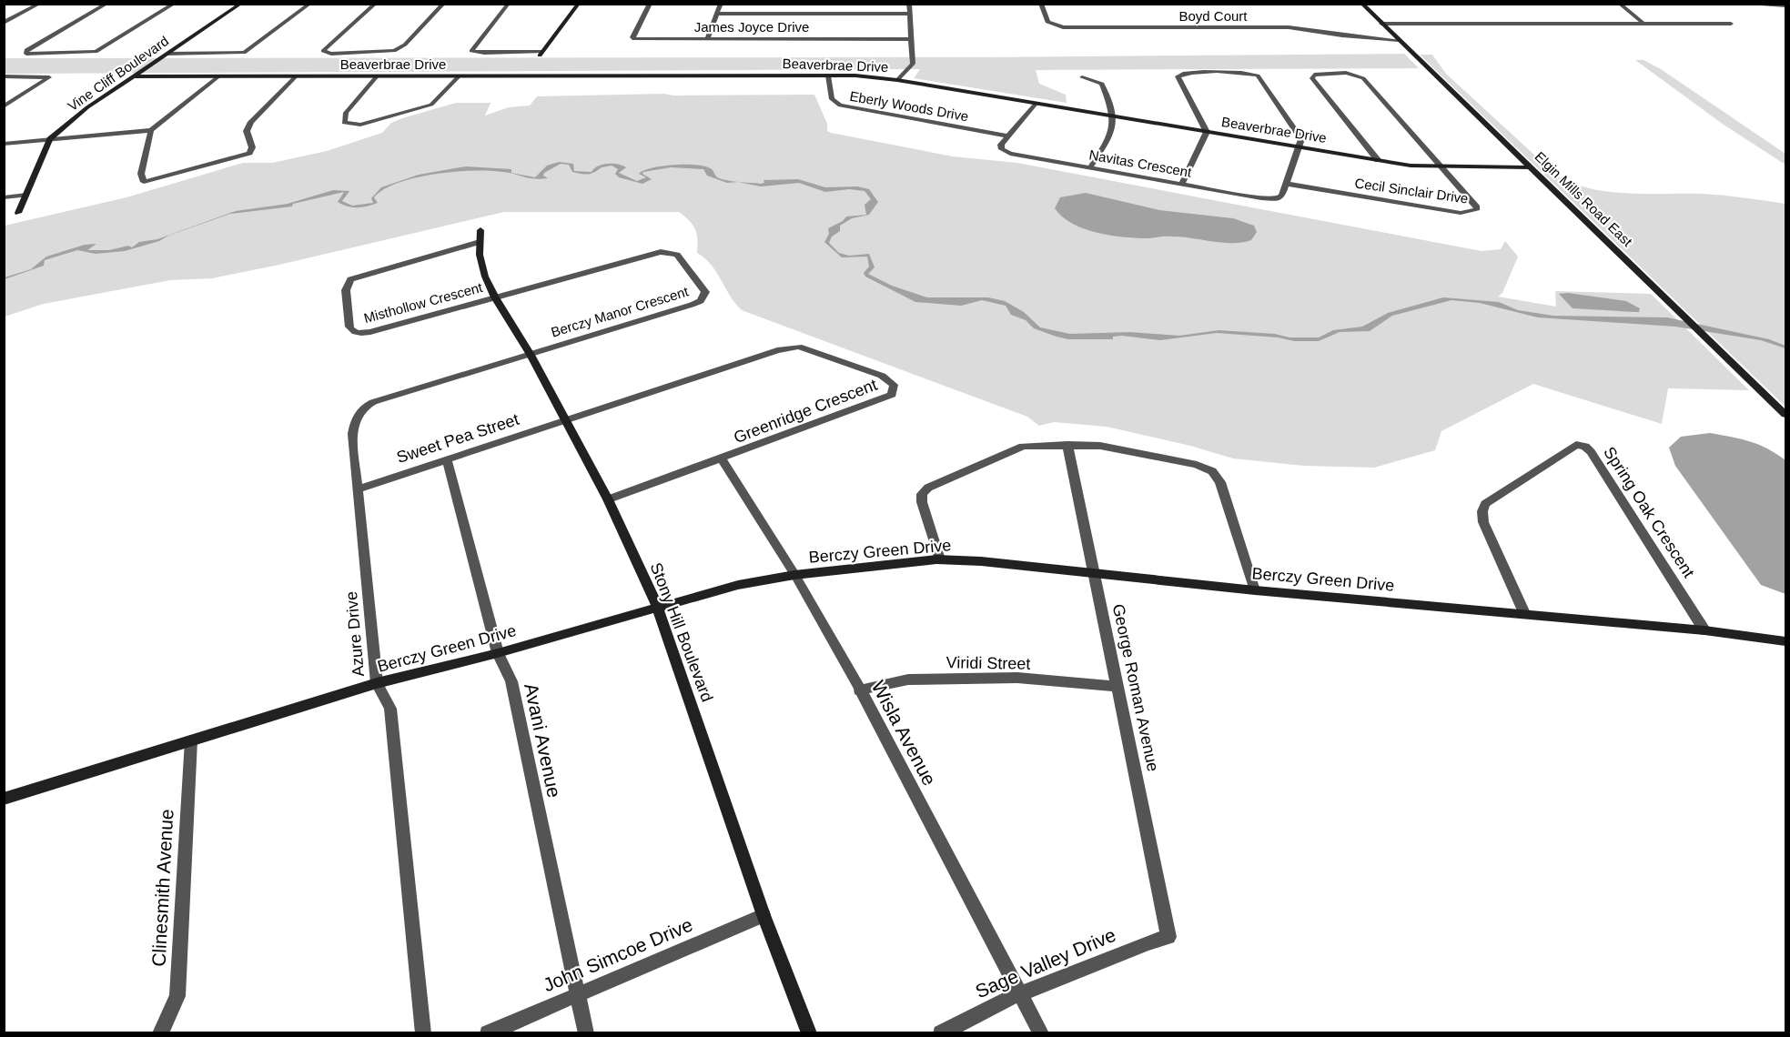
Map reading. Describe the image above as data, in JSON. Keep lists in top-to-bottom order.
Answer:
{
  "streets": {
    "street": [
      "Boyd Court",
      "James Joyce Drive",
      "Beaverbrae Drive",
      "Vine Cliff Boulevard",
      "Eberly Woods Drive",
      "Navitas Crescent",
      "Cecil Sinclair Drive",
      "Elgin Mills Road East",
      "Misthollow Crescent",
      "Berczy Manor Crescent",
      "Greenridge Crescent",
      "Sweet Pea Street",
      "Spring Oak Crescent",
      "Berczy Green Drive",
      "Stony Hill Boulevard",
      "Azure Drive",
      "Viridi Street",
      "George Roman Avenue",
      "Wisla Avenue",
      "Avani Avenue",
      "Clinesmith Avenue",
      "John Simcoe Drive",
      "Sage Valley Drive"
    ]
  },
  "crossings": [
    ["Boyd Court", "Elgin Mills Road East"],
    ["Beaverbrae Drive", "Vine Cliff Boulevard"],
    ["Beaverbrae Drive", "Eberly Woods Drive"],
    ["Beaverbrae Drive", "Cecil Sinclair Drive"],
    ["Beaverbrae Drive", "Elgin Mills Road East"],
    ["Eberly Woods Drive", "Navitas Crescent"],
    ["Navitas Crescent", "Cecil Sinclair Drive"],
    ["Misthollow Crescent", "Berczy Manor Crescent"],
    ["Misthollow Crescent", "Stony Hill Boulevard"],
    ["Berczy Manor Crescent", "Stony Hill Boulevard"],
    ["Berczy Manor Crescent", "Azure Drive"],
    ["Greenridge Crescent", "Sweet Pea Street"],
    ["Greenridge Crescent", "Stony Hill Boulevard"],
    ["Greenridge Crescent", "Wisla Avenue"],
    ["Sweet Pea Street", "Stony Hill Boulevard"],
    ["Sweet Pea Street", "Azure Drive"],
    ["Sweet Pea Street", "Avani Avenue"],
    ["Spring Oak Crescent", "Berczy Green Drive"],
    ["Berczy Green Drive", "Stony Hill Boulevard"],
    ["Berczy Green Drive", "Azure Drive"],
    ["Berczy Green Drive", "George Roman Avenue"],
    ["Berczy Green Drive", "Wisla Avenue"],
    ["Berczy Green Drive", "Avani Avenue"],
    ["Berczy Green Drive", "Clinesmith Avenue"],
    ["Stony Hill Boulevard", "Azure Drive"],
    ["Stony Hill Boulevard", "John Simcoe Drive"],
    ["Viridi Street", "George Roman Avenue"],
    ["Viridi Street", "Wisla Avenue"],
    ["George Roman Avenue", "Sage Valley Drive"],
    ["Wisla Avenue", "Sage Valley Drive"],
    ["Avani Avenue", "John Simcoe Drive"]
  ]
}
